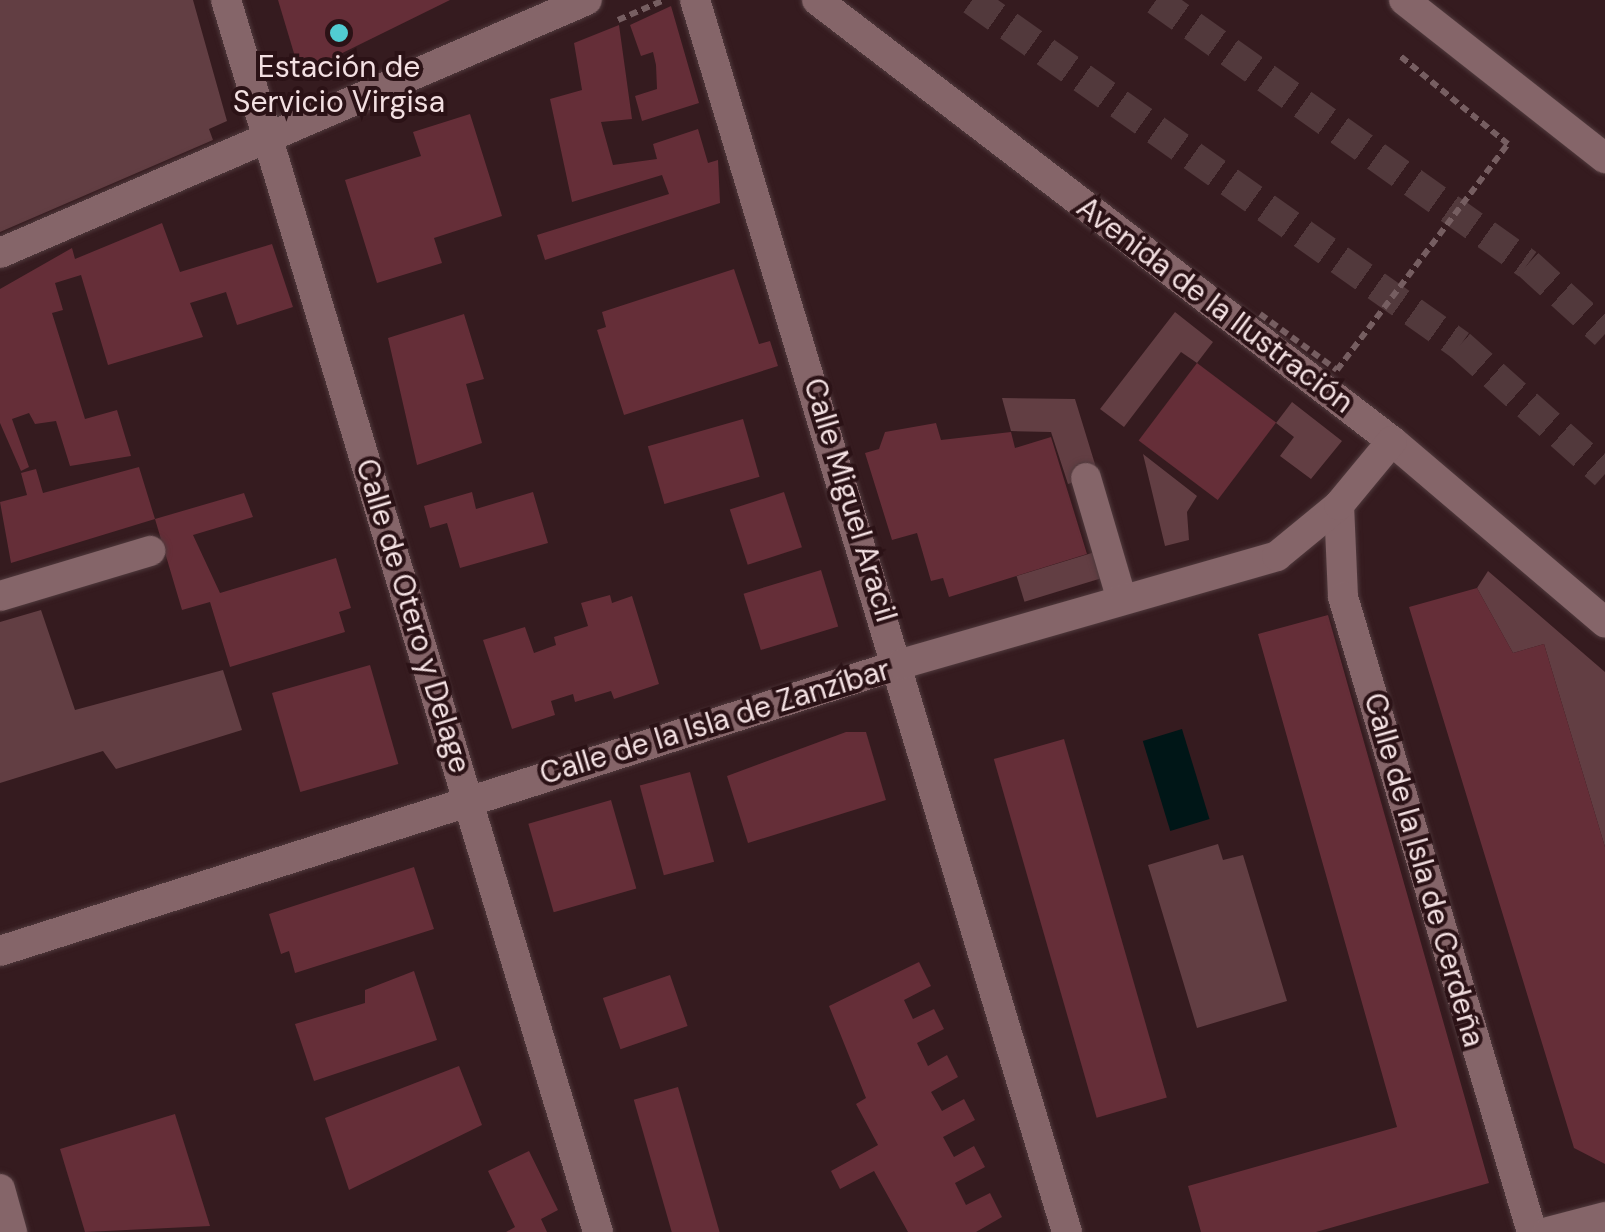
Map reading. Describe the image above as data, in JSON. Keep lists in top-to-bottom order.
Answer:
{
  "streets": {
    "street": [
      "Avenida de la Ilustración",
      "Calle Miguel Aracil",
      "Calle de Otero y Delage",
      "Calle de la Isla de Zanzíbar",
      "Calle de la Isla de Cerdeña"
    ]
  },
  "crossings": [
    ["Avenida de la Ilustración", "Calle de la Isla de Zanzíbar"],
    ["Calle Miguel Aracil", "Calle de la Isla de Zanzíbar"],
    ["Calle de Otero y Delage", "Calle de la Isla de Zanzíbar"],
    ["Calle de la Isla de Zanzíbar", "Calle de la Isla de Cerdeña"]
  ],
  "places": ["Estación de Servicio Virgisa"]
}
